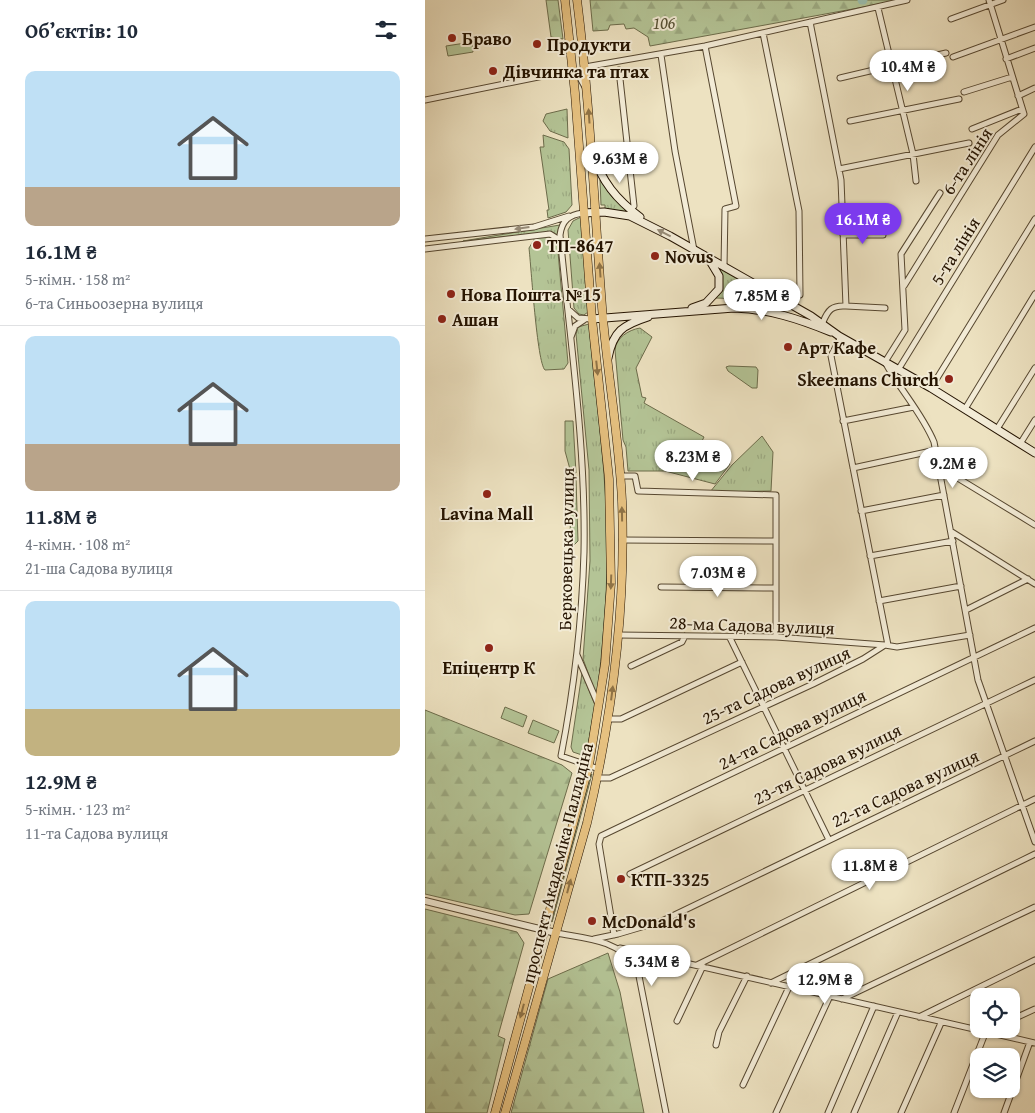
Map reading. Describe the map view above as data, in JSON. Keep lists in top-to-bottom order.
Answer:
{
  "streets": {
    "highway": ["проспект Академіка Палладіна"],
    "street": [
      "6-та лінія",
      "5-та лінія",
      "Берковецька вулиця",
      "28-ма Садова вулиця",
      "25-та Садова вулиця",
      "24-та Садова вулиця",
      "23-тя Садова вулиця",
      "22-га Садова вулиця"
    ]
  },
  "crossings": [
    ["Берковецька вулиця", "проспект Академіка Палладіна"],
    ["28-ма Садова вулиця", "25-та Садова вулиця"],
    ["28-ма Садова вулиця", "проспект Академіка Палладіна"],
    ["25-та Садова вулиця", "проспект Академіка Палладіна"],
    ["24-та Садова вулиця", "22-га Садова вулиця"]
  ],
  "parks": ["106"],
  "places": [
    "Браво",
    "Продукти",
    "Дівчинка та птах",
    "ТП-8647",
    "Novus",
    "Нова Пошта №15",
    "Ашан",
    "Арт Кафе",
    "Skeemans Church",
    "Lavina Mall",
    "Епіцентр К",
    "КТП-3325",
    "McDonald's"
  ],
  "page": {
    "heading": "Об’єктів: 10",
    "price": [
      "10.4M ₴",
      "9.63M ₴",
      "16.1M ₴",
      "7.85M ₴",
      "8.23M ₴",
      "9.2M ₴",
      "7.03M ₴",
      "11.8M ₴",
      "5.34M ₴",
      "12.9M ₴"
    ],
    "list": [
      {
        "name": "16.1M ₴",
        "note": "5-кімн. · 158 m² · 6-та Синьоозерна вулиця"
      },
      {
        "name": "11.8M ₴",
        "note": "4-кімн. · 108 m² · 21-ша Садова вулиця"
      },
      {
        "name": "12.9M ₴",
        "note": "5-кімн. · 123 m² · 11-та Садова вулиця"
      }
    ]
  }
}
